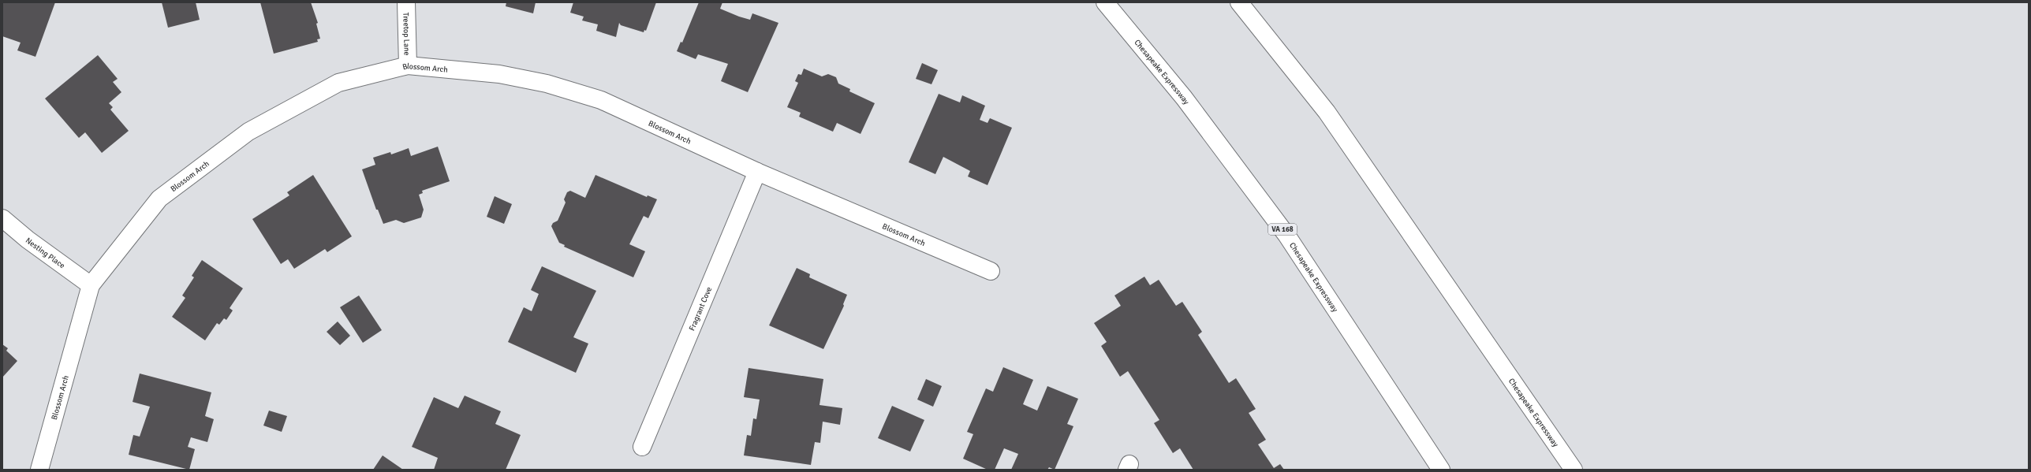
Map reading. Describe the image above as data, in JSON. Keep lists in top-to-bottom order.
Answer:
{
  "streets": {
    "main road": [
      "Treetop Lane",
      "Blossom Arch",
      "Chesapeake Expressway",
      "VA 168",
      "Nesting Place",
      "Fragrant Cove"
    ]
  },
  "crossings": [
    ["Treetop Lane", "Blossom Arch"],
    ["Blossom Arch", "Nesting Place"],
    ["Blossom Arch", "Fragrant Cove"]
  ]
}
